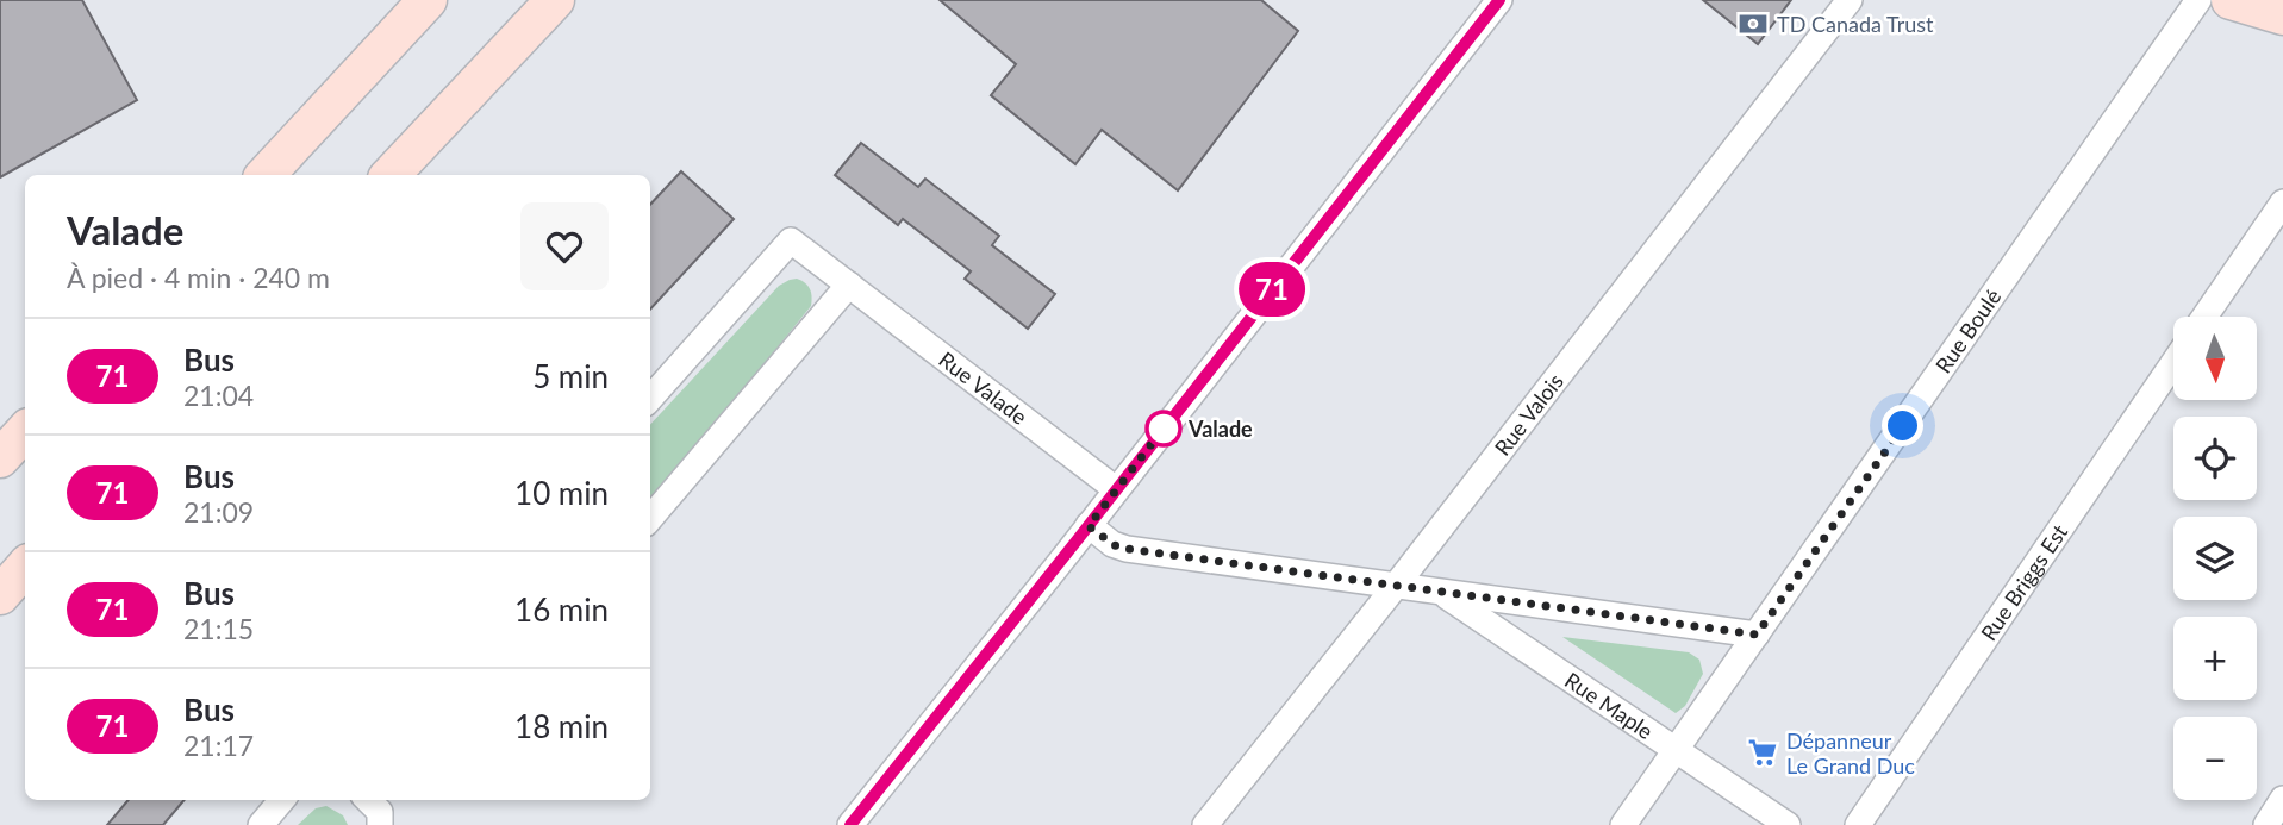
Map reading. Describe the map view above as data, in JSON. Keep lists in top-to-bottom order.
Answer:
{
  "streets": {
    "street": [
      "Rue Boulé",
      "Rue Valade",
      "Rue Valois",
      "Rue Briggs Est",
      "Rue Maple"
    ]
  },
  "crossings": [
    ["Rue Boulé", "Rue Maple"],
    ["Rue Valois", "Rue Maple"]
  ],
  "places": {
    "bank": ["TD Canada Trust"],
    "other": ["Valade"],
    "supermarket": ["Dépanneur Le Grand Duc"]
  },
  "lines": ["bus line 71"],
  "north": "bottom",
  "page": {
    "on_map": "71",
    "heading": ["Valade", "À pied · 4 min · 240 m"],
    "map_buttons": ["+", "−"],
    "list": [
      {
        "mark": "71",
        "name": "Bus",
        "note": "21:04",
        "value": "5 min"
      },
      {
        "mark": "71",
        "name": "Bus",
        "note": "21:09",
        "value": "10 min"
      },
      {
        "mark": "71",
        "name": "Bus",
        "note": "21:15",
        "value": "16 min"
      },
      {
        "mark": "71",
        "name": "Bus",
        "note": "21:17",
        "value": "18 min"
      }
    ]
  }
}
